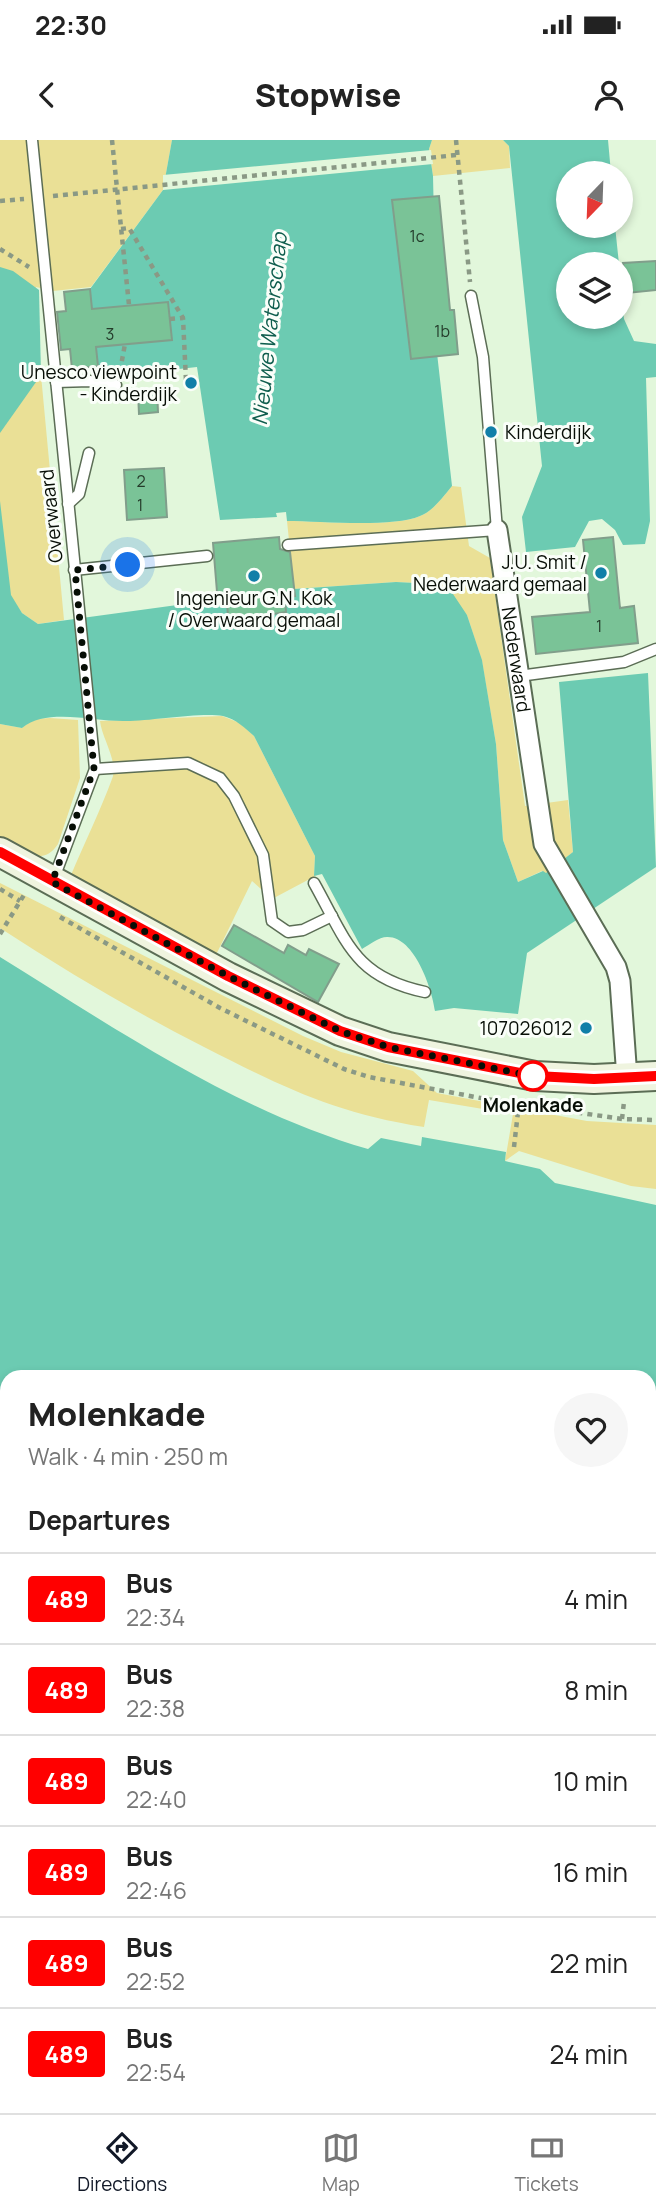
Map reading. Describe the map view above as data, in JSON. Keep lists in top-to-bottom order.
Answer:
{
  "streets": {
    "street": ["Nederwaard"],
    "lane": ["Overwaard"]
  },
  "water": ["Nieuwe Waterschap"],
  "places": [
    "Unesco viewpoint - Kinderdijk",
    "Kinderdijk",
    "J.U. Smit / Nederwaard gemaal",
    "Ingenieur G.N. Kok / Overwaard gemaal",
    "107026012",
    "Molenkade"
  ],
  "lines": ["bus line 489"],
  "house_numbers": [
    "1c",
    "1b",
    "3",
    "2",
    "1",
    "1"
  ],
  "north": "bottom left",
  "page": {
    "status": "22:30",
    "header": "Stopwise",
    "heading": [
      ["Molenkade", "Walk · 4 min · 250 m"],
      "Departures"
    ],
    "list": [
      {
        "mark": "489",
        "name": "Bus",
        "note": "22:34",
        "value": "4 min"
      },
      {
        "mark": "489",
        "name": "Bus",
        "note": "22:38",
        "value": "8 min"
      },
      {
        "mark": "489",
        "name": "Bus",
        "note": "22:40",
        "value": "10 min"
      },
      {
        "mark": "489",
        "name": "Bus",
        "note": "22:46",
        "value": "16 min"
      },
      {
        "mark": "489",
        "name": "Bus",
        "note": "22:52",
        "value": "22 min"
      },
      {
        "mark": "489",
        "name": "Bus",
        "note": "22:54",
        "value": "24 min"
      }
    ],
    "tabs": ["Directions", "Map", "Tickets"]
  }
}
